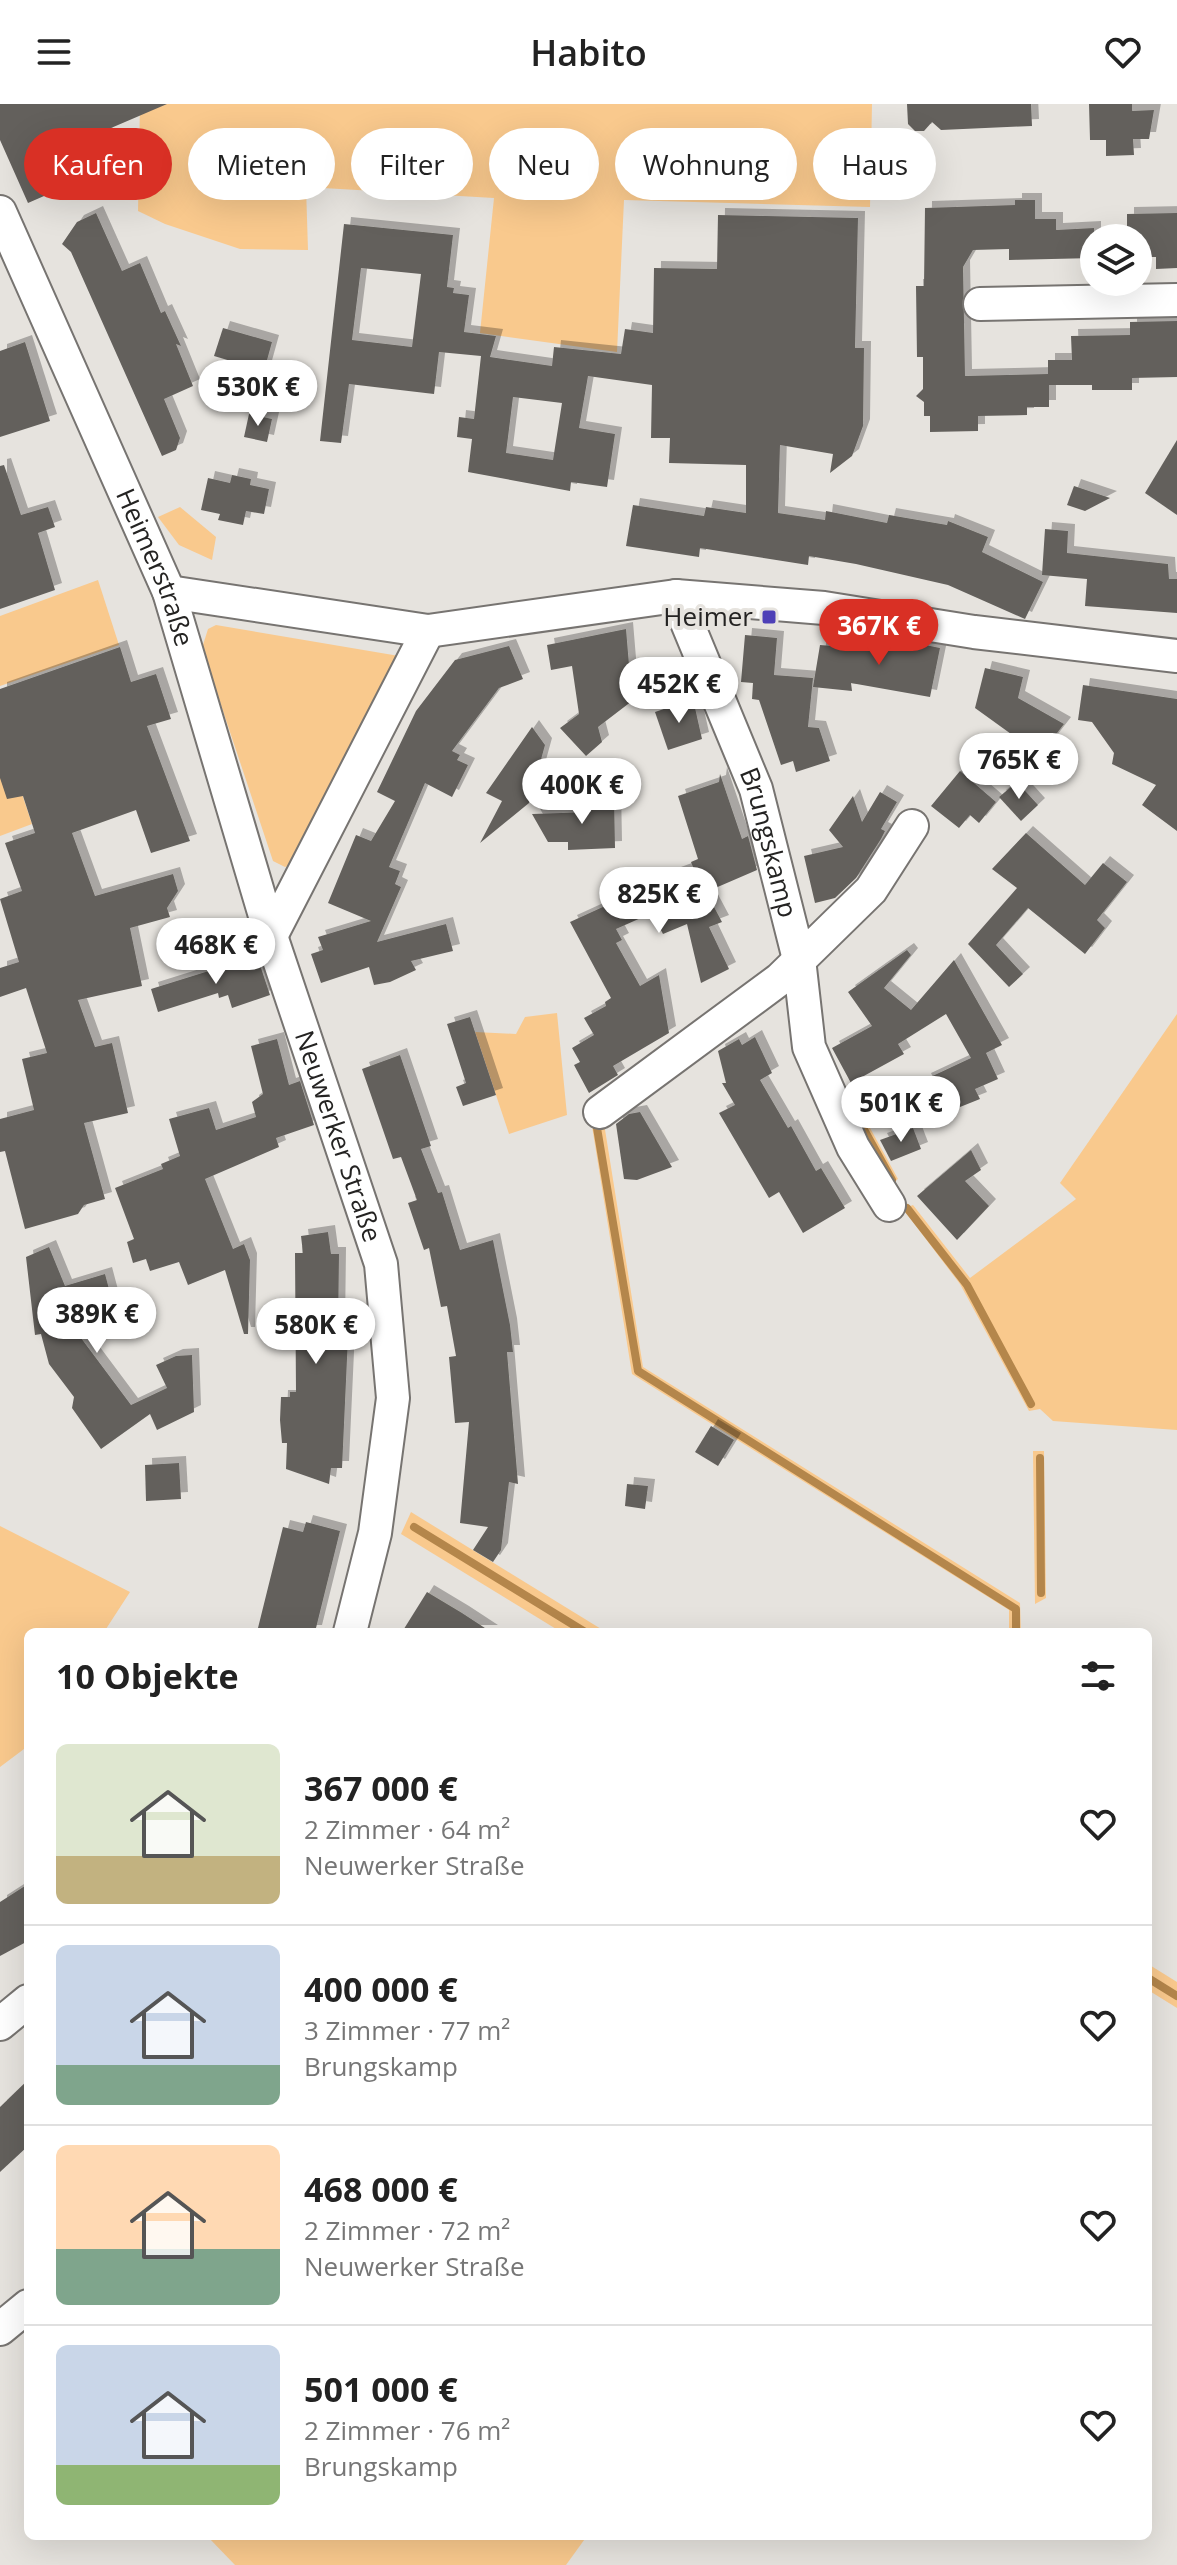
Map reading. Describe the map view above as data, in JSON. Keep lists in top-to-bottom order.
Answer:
{
  "streets": {
    "street": ["Heimerstraße", "Brungskamp", "Neuwerker Straße"]
  },
  "crossings": [
    ["Heimerstraße", "Neuwerker Straße"]
  ],
  "places": {
    "transit": ["Heimer"]
  },
  "page": {
    "header": "Habito",
    "chip": [
      "Kaufen",
      "Mieten",
      "Filter",
      "Neu",
      "Wohnung",
      "Haus"
    ],
    "price": [
      "530K €",
      "367K €",
      "452K €",
      "765K €",
      "400K €",
      "825K €",
      "468K €",
      "501K €",
      "389K €",
      "580K €"
    ],
    "heading": "10 Objekte",
    "list": [
      {
        "name": "367 000 €",
        "note": "2 Zimmer · 64 m² · Neuwerker Straße"
      },
      {
        "name": "400 000 €",
        "note": "3 Zimmer · 77 m² · Brungskamp"
      },
      {
        "name": "468 000 €",
        "note": "2 Zimmer · 72 m² · Neuwerker Straße"
      },
      {
        "name": "501 000 €",
        "note": "2 Zimmer · 76 m² · Brungskamp"
      }
    ]
  }
}
